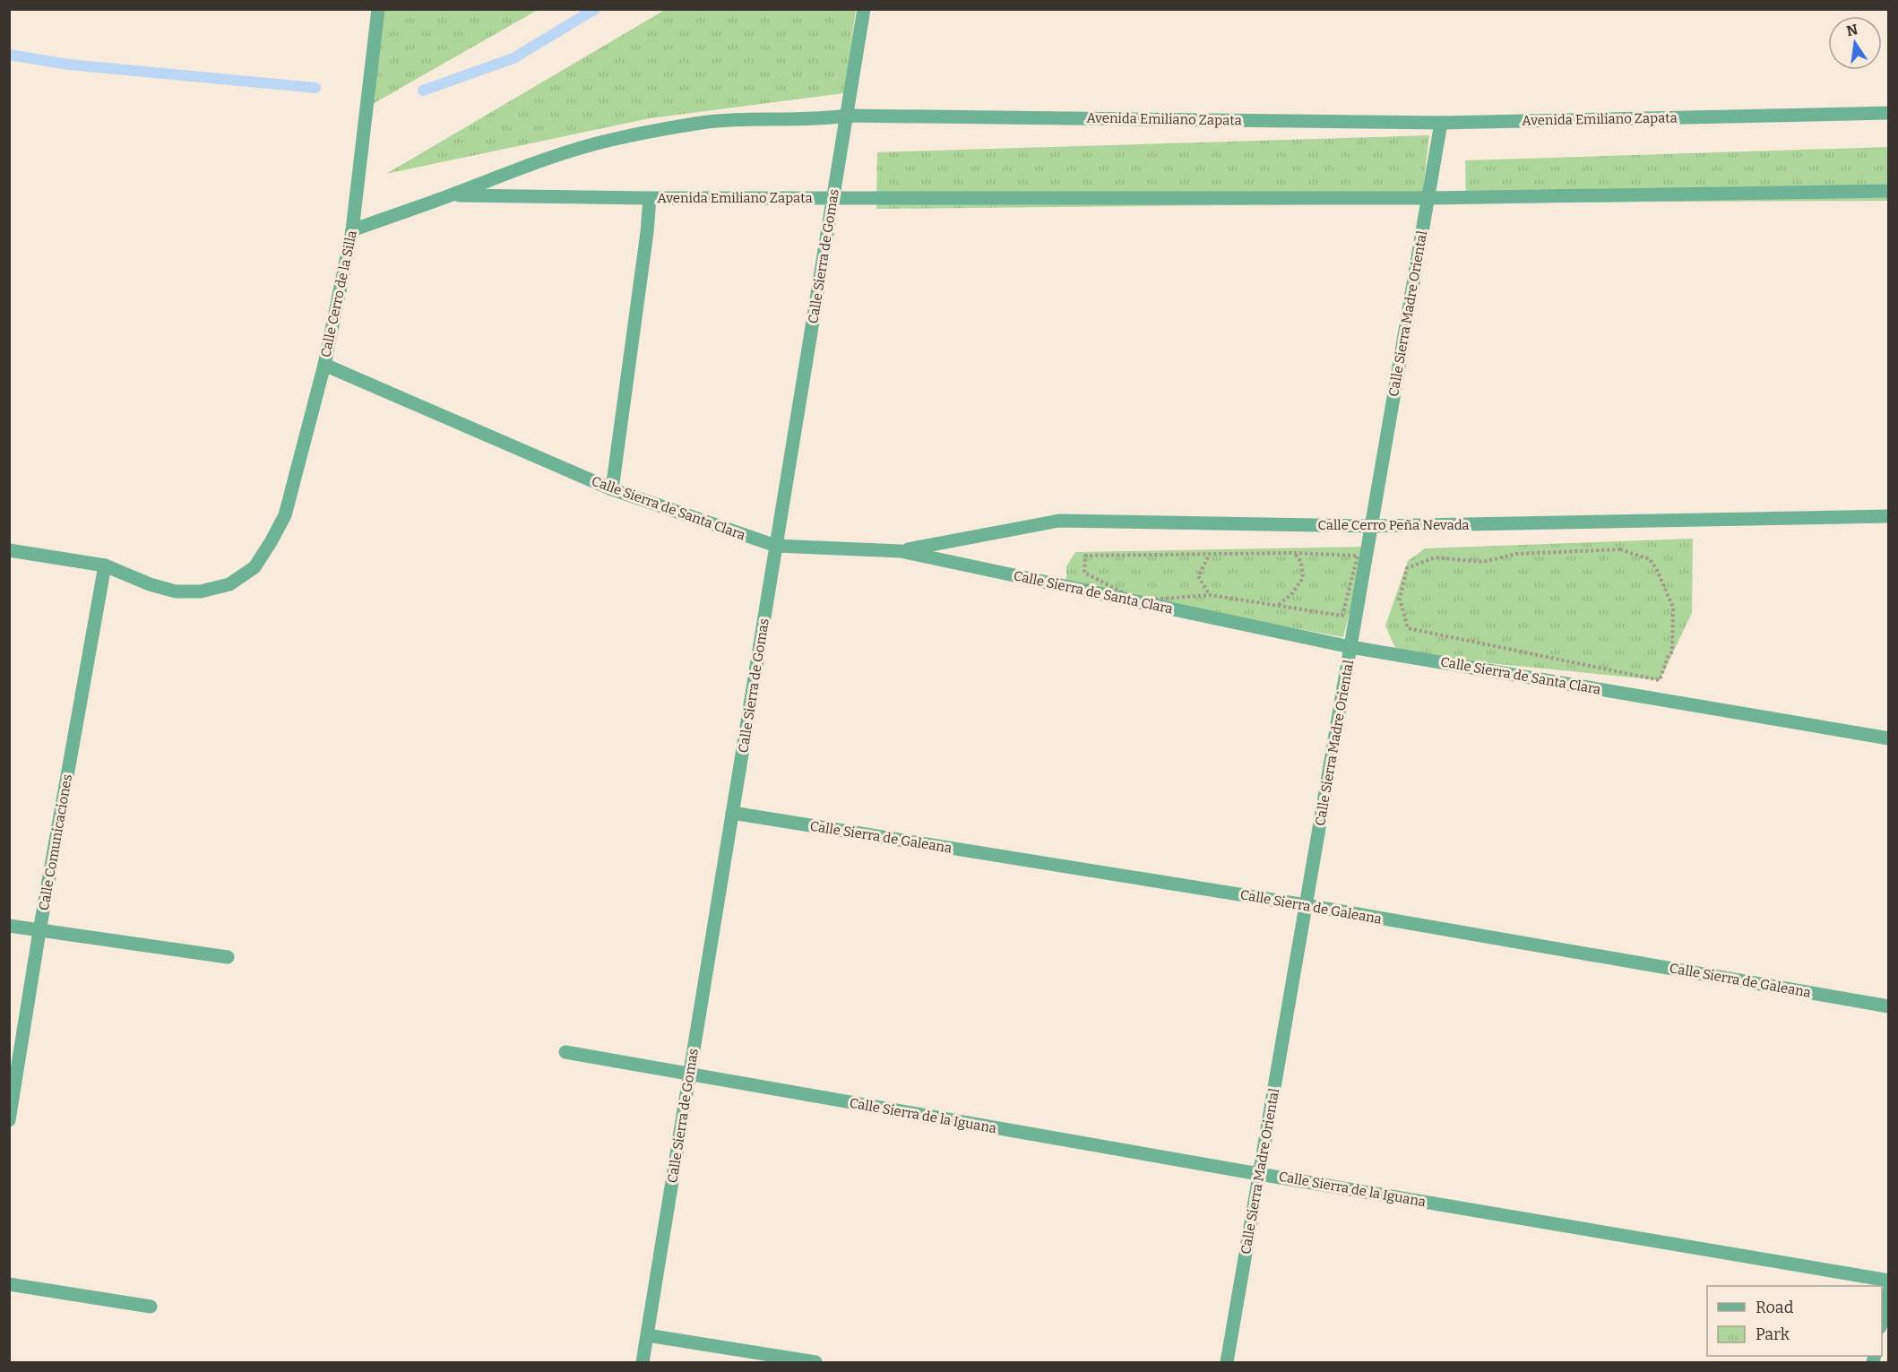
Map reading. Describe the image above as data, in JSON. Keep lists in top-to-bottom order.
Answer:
{
  "streets": {
    "street": [
      "Avenida Emiliano Zapata",
      "Calle Sierra de Gomas",
      "Calle Cerro de la Silla",
      "Calle Sierra Madre Oriental",
      "Calle Sierra de Santa Clara",
      "Calle Cerro Peña Nevada",
      "Calle Sierra de Galeana",
      "Calle Comunicaciones",
      "Calle Sierra de la Iguana"
    ]
  },
  "crossings": [
    ["Avenida Emiliano Zapata", "Calle Sierra de Gomas"],
    ["Avenida Emiliano Zapata", "Calle Cerro de la Silla"],
    ["Avenida Emiliano Zapata", "Calle Sierra Madre Oriental"],
    ["Calle Sierra de Gomas", "Calle Sierra de Santa Clara"],
    ["Calle Sierra de Gomas", "Calle Sierra de Galeana"],
    ["Calle Sierra de Gomas", "Calle Sierra de la Iguana"],
    ["Calle Cerro de la Silla", "Calle Sierra de Santa Clara"],
    ["Calle Cerro de la Silla", "Calle Comunicaciones"],
    ["Calle Sierra Madre Oriental", "Calle Sierra de Santa Clara"],
    ["Calle Sierra Madre Oriental", "Calle Cerro Peña Nevada"],
    ["Calle Sierra Madre Oriental", "Calle Sierra de Galeana"],
    ["Calle Sierra Madre Oriental", "Calle Sierra de la Iguana"],
    ["Calle Sierra de Santa Clara", "Calle Cerro Peña Nevada"]
  ],
  "legend": ["Road", "Park"],
  "north": "top"
}
